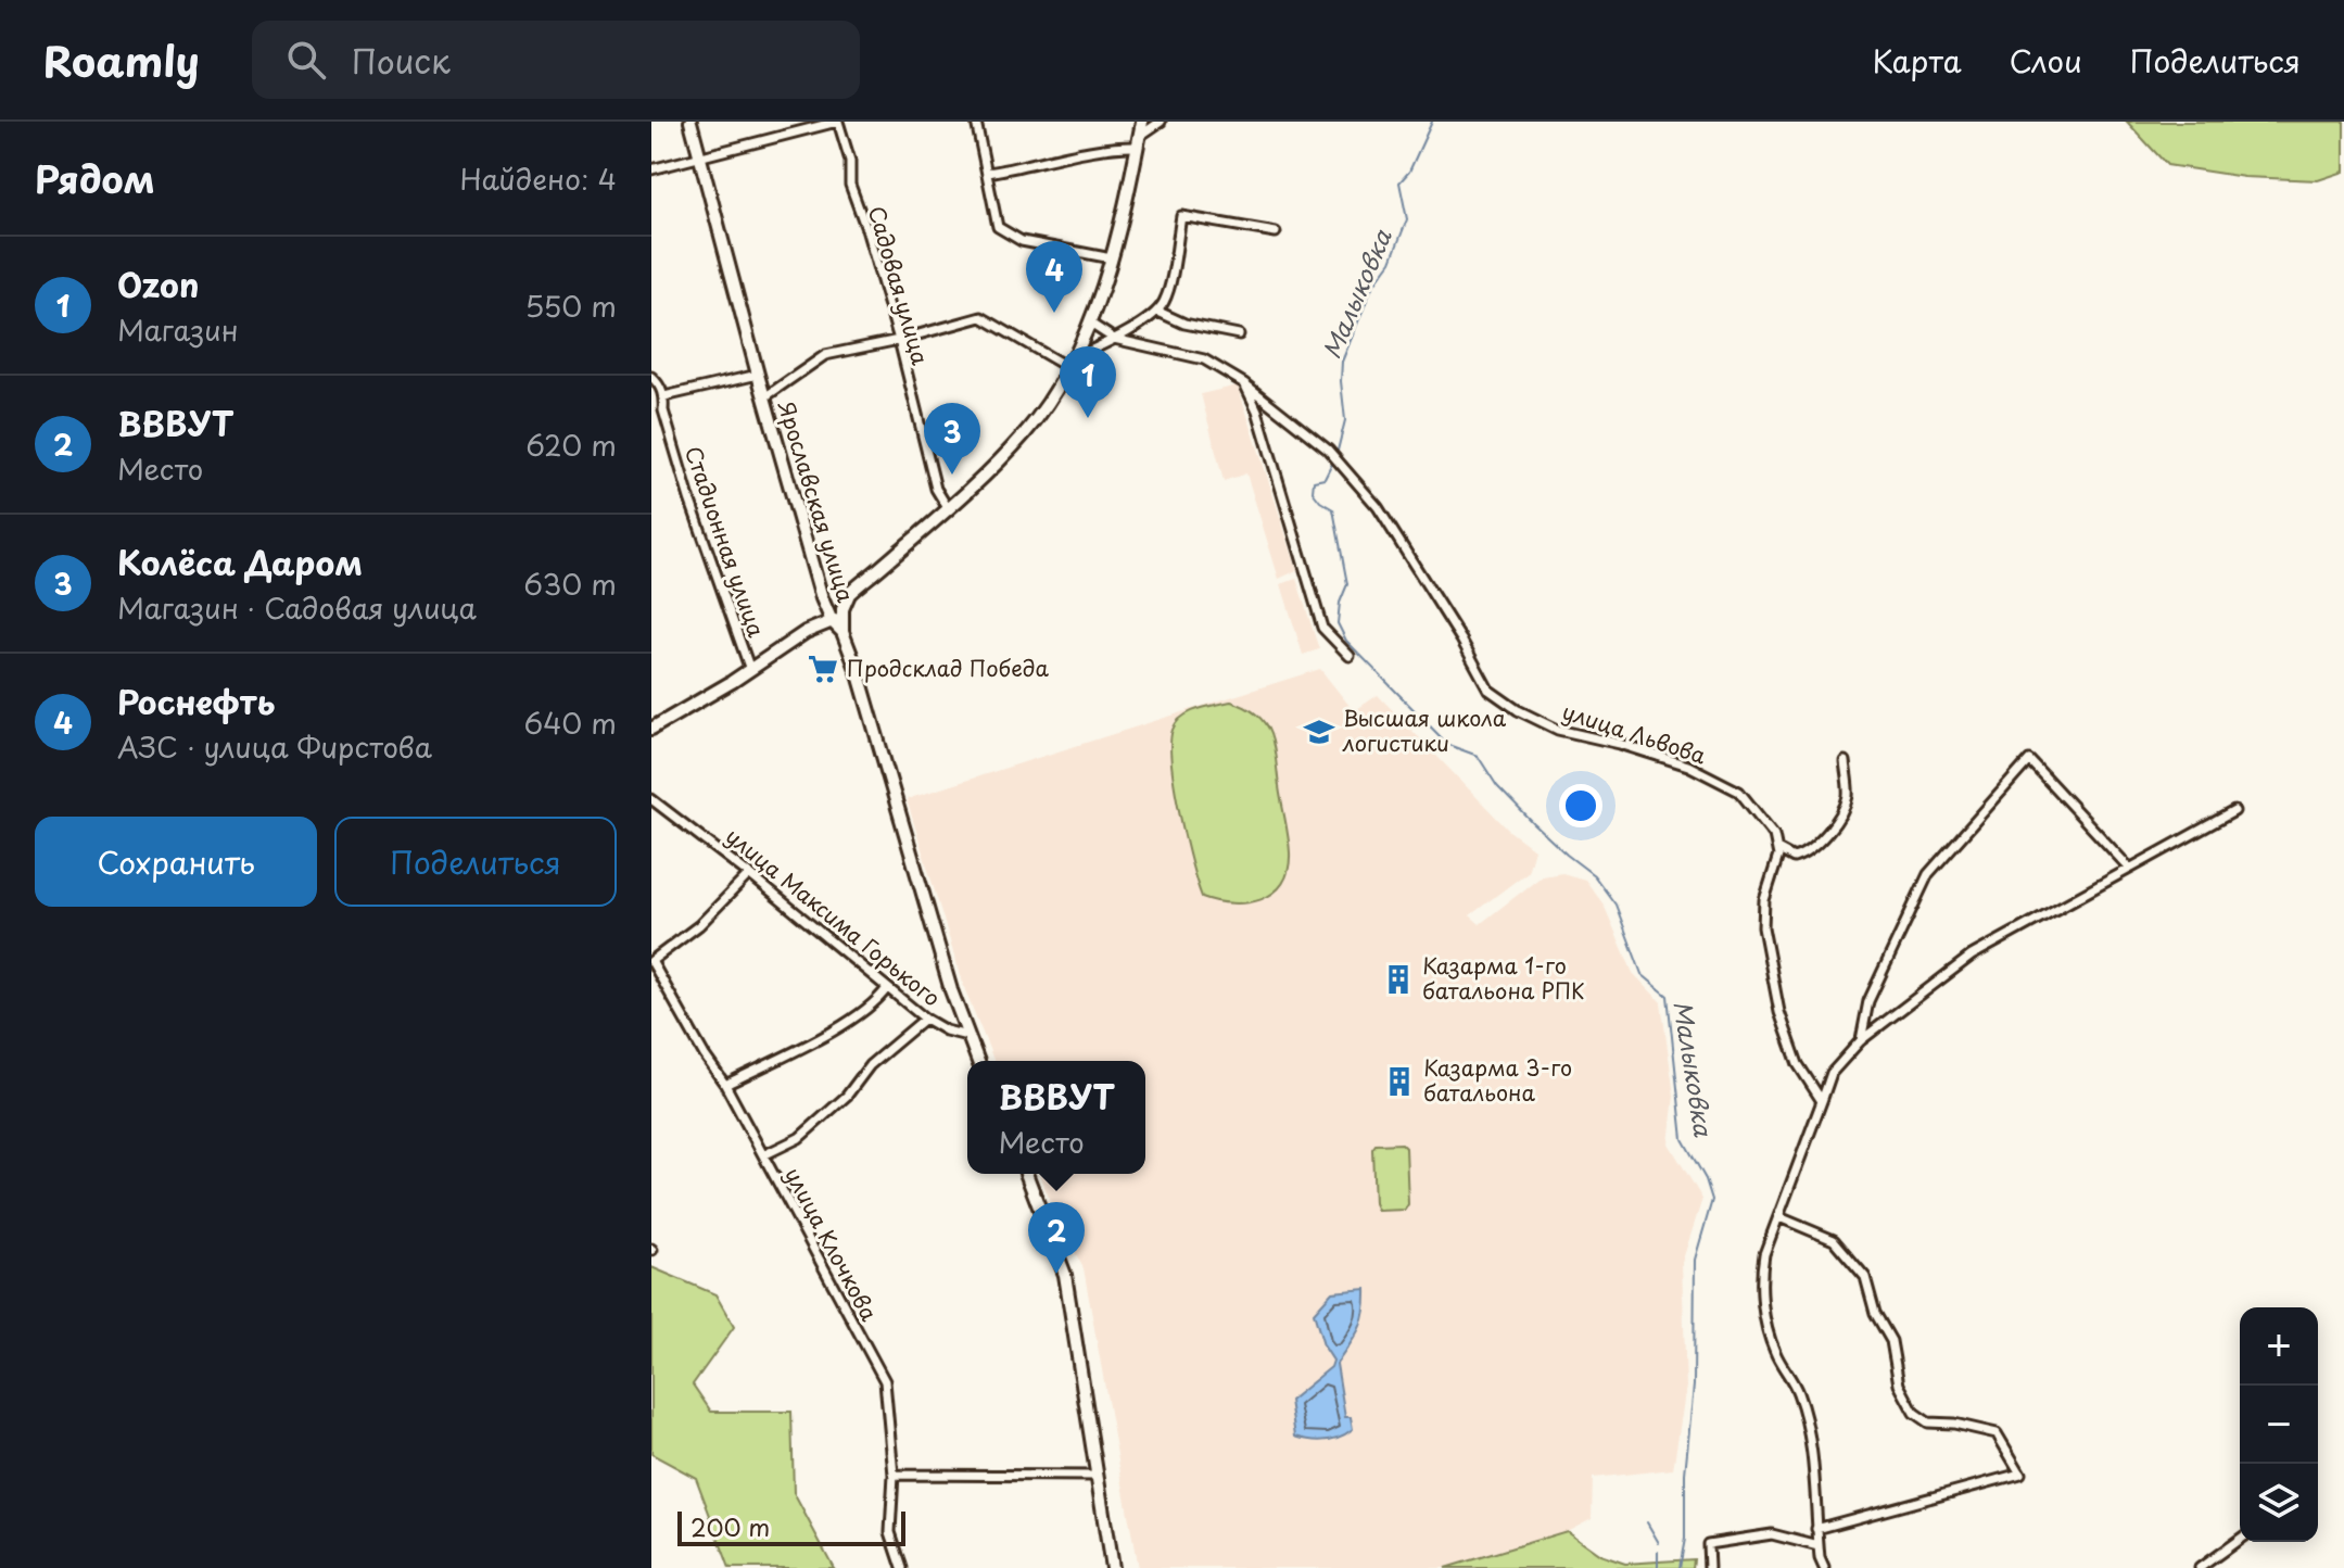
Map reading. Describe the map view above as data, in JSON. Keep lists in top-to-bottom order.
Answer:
{
  "streets": {
    "main road": ["Ярославская улица"],
    "street": [
      "Садовая улица",
      "Стадионная улица",
      "улица Львова",
      "улица Максима Горького",
      "улица Клочкова"
    ]
  },
  "crossings": [
    ["Ярославская улица", "улица Максима Горького"]
  ],
  "water": ["Малыковка"],
  "places": {
    "supermarket": ["Продсклад Победа"],
    "school or university": ["Высшая школа логистики"],
    "building": ["Казарма 1-го батальона РПК", "Казарма 3-го батальона"]
  },
  "scale_bar": "200 m",
  "page": {
    "header": "Roamly",
    "search": "Поиск",
    "nav": ["Карта", "Слои", "Поделиться"],
    "heading": ["Рядом", "Найдено: 4"],
    "list": [
      {
        "mark": "1",
        "name": "Ozon",
        "note": "Магазин",
        "value": "550 m"
      },
      {
        "mark": "2",
        "name": "ВВВУТ",
        "note": "Место",
        "value": "620 m"
      },
      {
        "mark": "3",
        "name": "Колёса Даром",
        "note": "Магазин · Садовая улица",
        "value": "630 m"
      },
      {
        "mark": "4",
        "name": "Роснефть",
        "note": "АЗС · улица Фирстова",
        "value": "640 m"
      }
    ],
    "pins": [
      "4",
      "1",
      "3",
      "2"
    ],
    "buttons": ["Сохранить", "Поделиться"],
    "popup": ["ВВВУТ", "Место"],
    "map_buttons": ["+", "−"],
    "scale": "200 m"
  }
}
